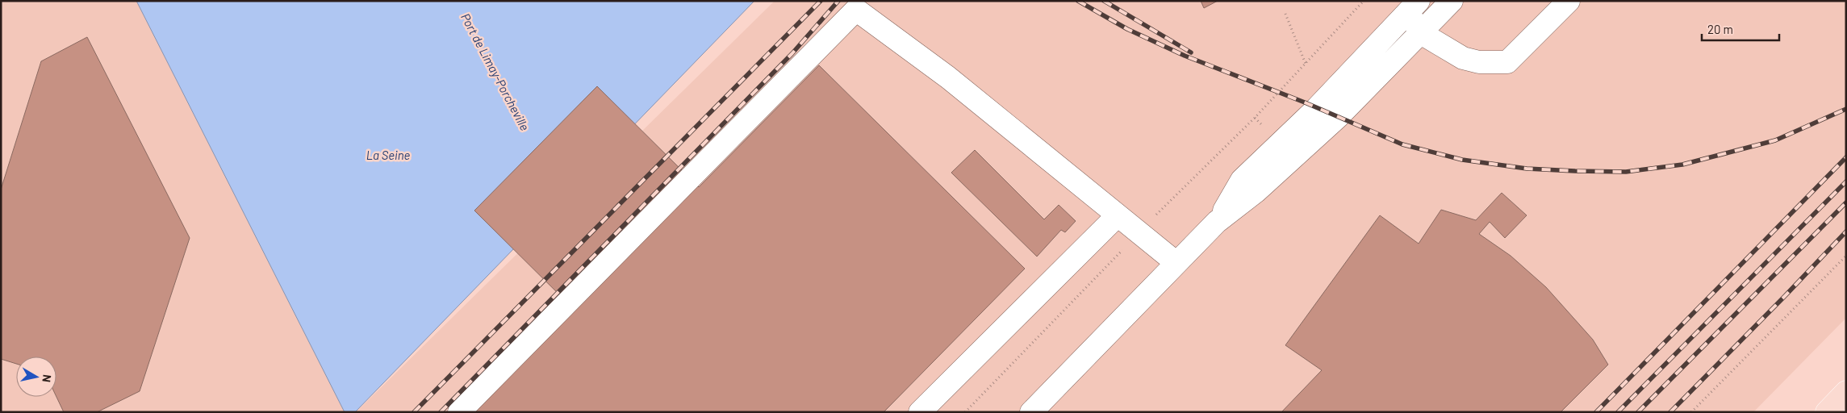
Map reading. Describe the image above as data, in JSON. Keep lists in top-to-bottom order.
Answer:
{
  "water": ["Port de Limay-Porcheville", "La Seine"],
  "scale_bar": "20 m",
  "north": "right"
}
